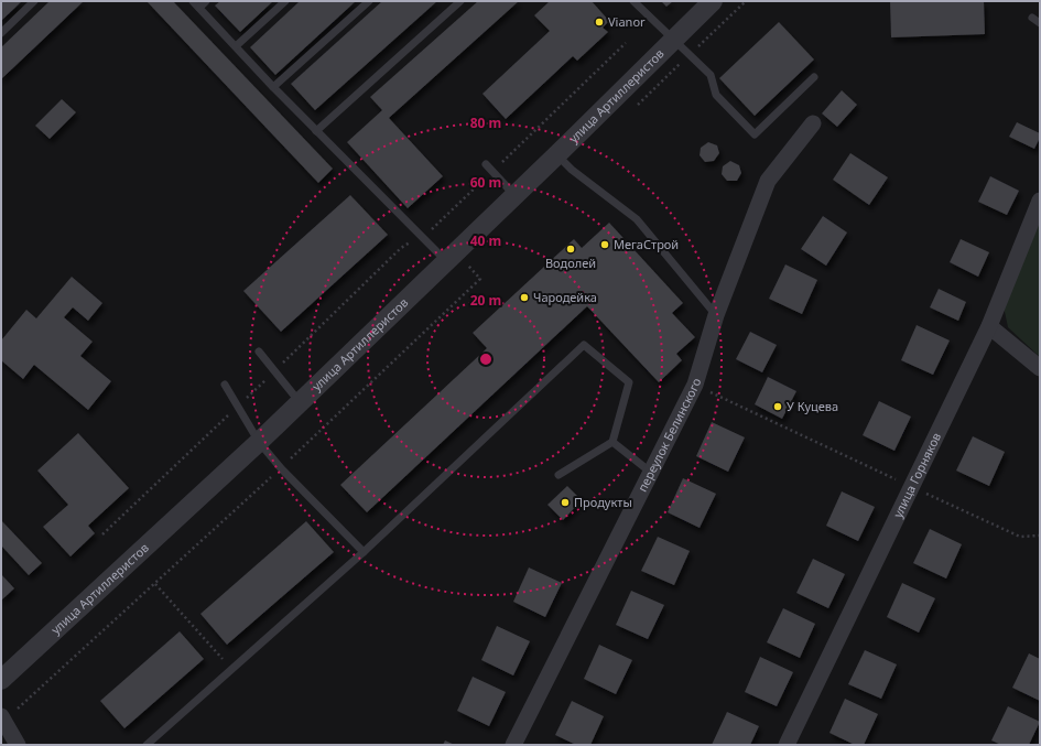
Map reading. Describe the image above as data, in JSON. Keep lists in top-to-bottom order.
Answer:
{
  "streets": {
    "street": ["улица Артиллеристов", "переулок Белинского", "улица Горняков"]
  },
  "places": [
    "Vianor",
    "МегаСтрой",
    "Водолей",
    "Чародейка",
    "У Куцева",
    "Продукты"
  ],
  "rings": [
    "80 m",
    "60 m",
    "40 m",
    "20 m"
  ]
}
